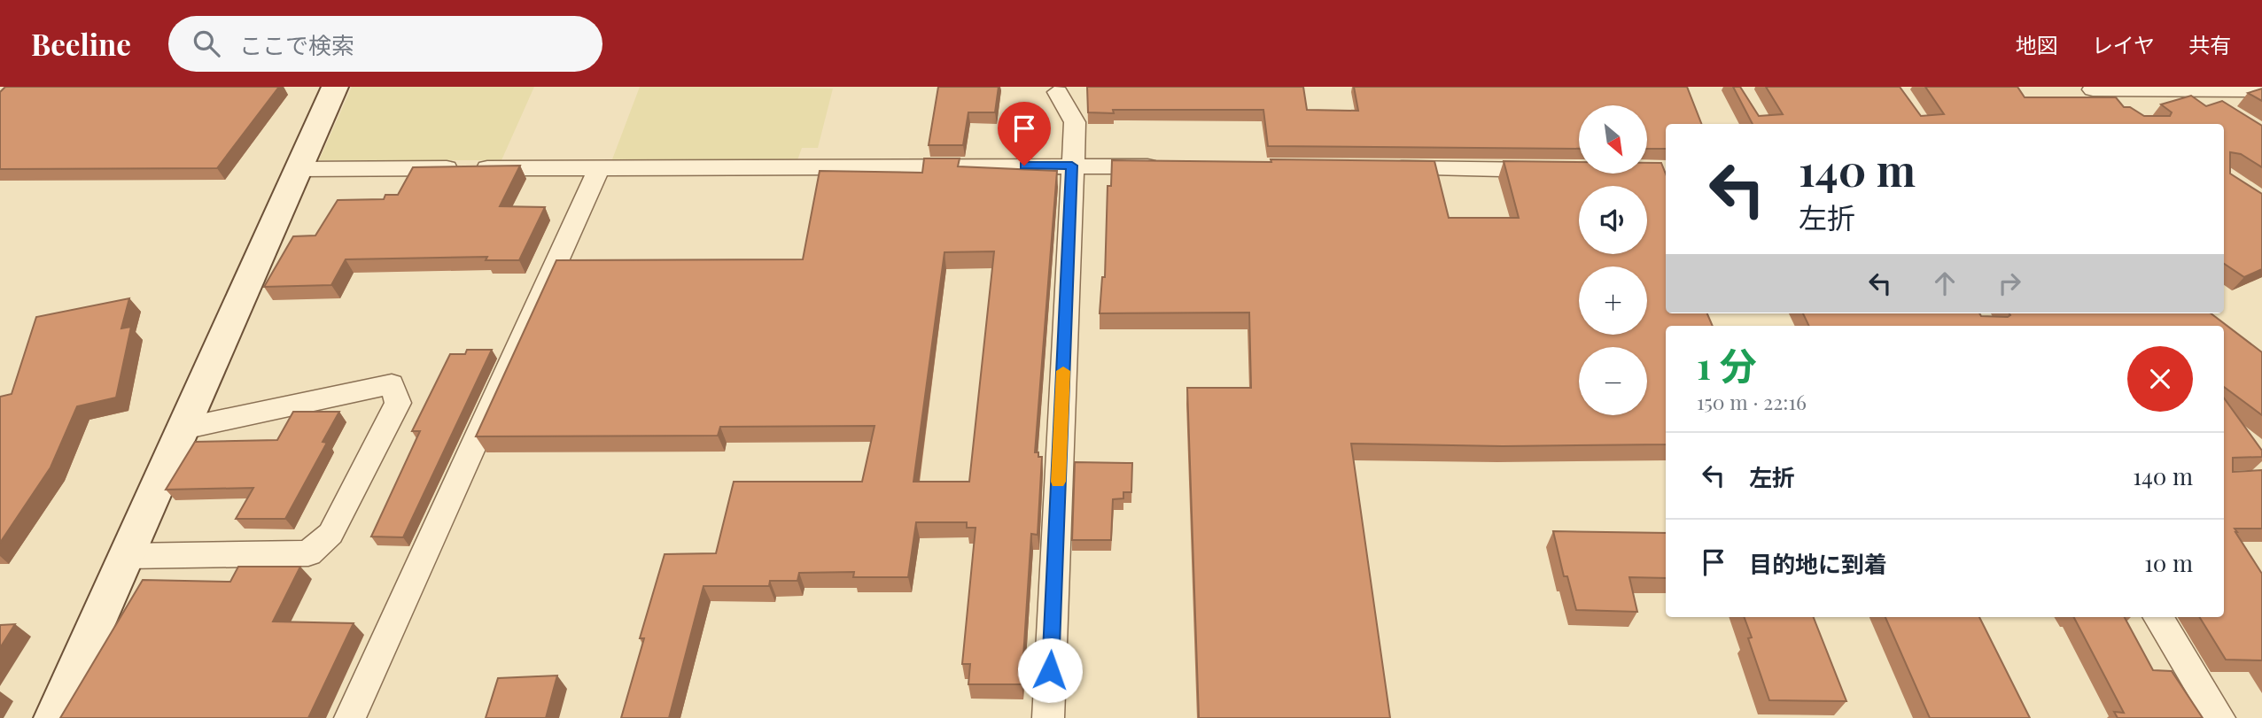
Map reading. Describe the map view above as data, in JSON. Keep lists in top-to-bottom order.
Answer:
{
  "north": "bottom right",
  "page": {
    "header": "Beeline",
    "search": "ここで検索",
    "nav": ["地図", "レイヤ", "共有"],
    "map_buttons": ["+", "−"],
    "turn": ["140 m", "左折"],
    "heading": ["1 分", "150 m · 22:16"],
    "list": [
      {
        "name": "左折",
        "value": "140 m"
      },
      {
        "name": "目的地に到着",
        "value": "10 m"
      }
    ]
  }
}
